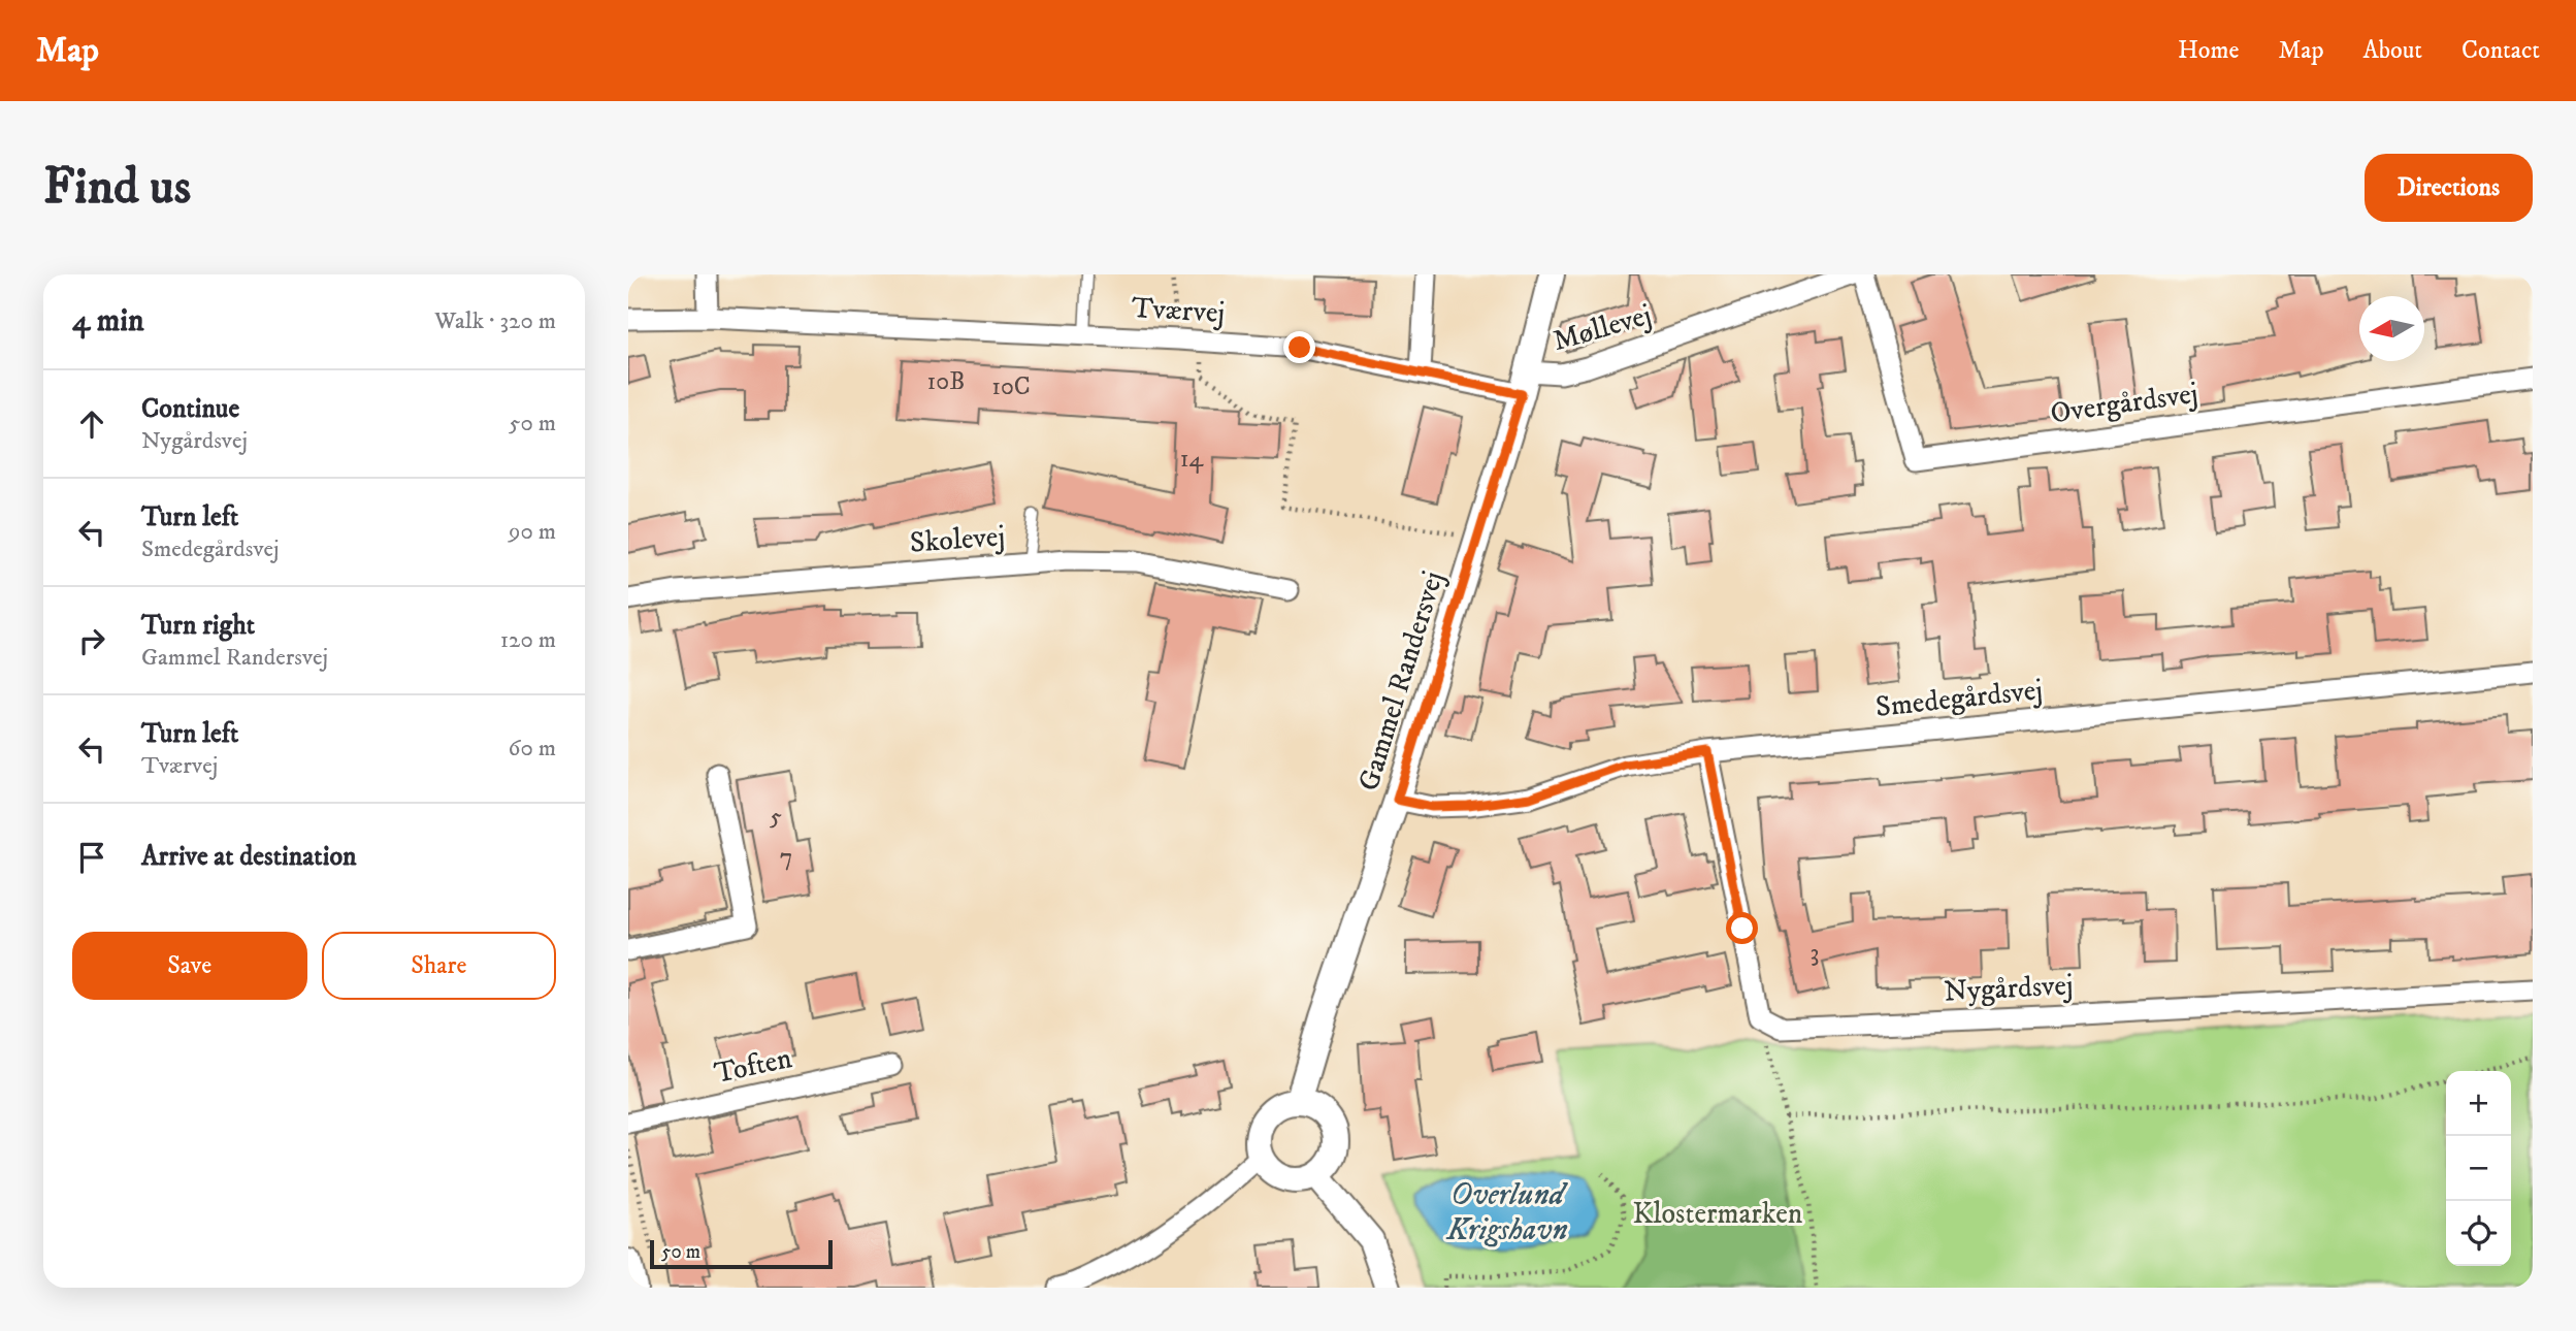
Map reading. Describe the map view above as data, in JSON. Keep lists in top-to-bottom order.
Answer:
{
  "streets": {
    "street": [
      "Tværvej",
      "Møllevej",
      "Overgårdsvej",
      "Skolevej",
      "Gammel Randersvej",
      "Smedegårdsvej",
      "Nygårdsvej",
      "Toften"
    ]
  },
  "crossings": [
    ["Tværvej", "Møllevej"],
    ["Tværvej", "Gammel Randersvej"],
    ["Møllevej", "Gammel Randersvej"],
    ["Gammel Randersvej", "Smedegårdsvej"]
  ],
  "water": ["Overlund Krigshavn"],
  "parks": ["Klostermarken"],
  "house_numbers": [
    "10B",
    "10C",
    "14",
    "5",
    "7",
    "3"
  ],
  "scale_bar": "50 m",
  "north": "left",
  "page": {
    "header": "Map",
    "nav": [
      "Home",
      "Map",
      "About",
      "Contact"
    ],
    "buttons": [
      "Directions",
      ["Save", "Share"]
    ],
    "title": "Find us",
    "heading": ["4 min", "Walk · 320 m"],
    "list": [
      ["Continue", "Nygårdsvej", "50 m"],
      ["Turn left", "Smedegårdsvej", "90 m"],
      ["Turn right", "Gammel Randersvej", "120 m"],
      ["Turn left", "Tværvej", "60 m"],
      "Arrive at destination"
    ],
    "map_buttons": ["+", "−"],
    "scale": "50 m"
  }
}
